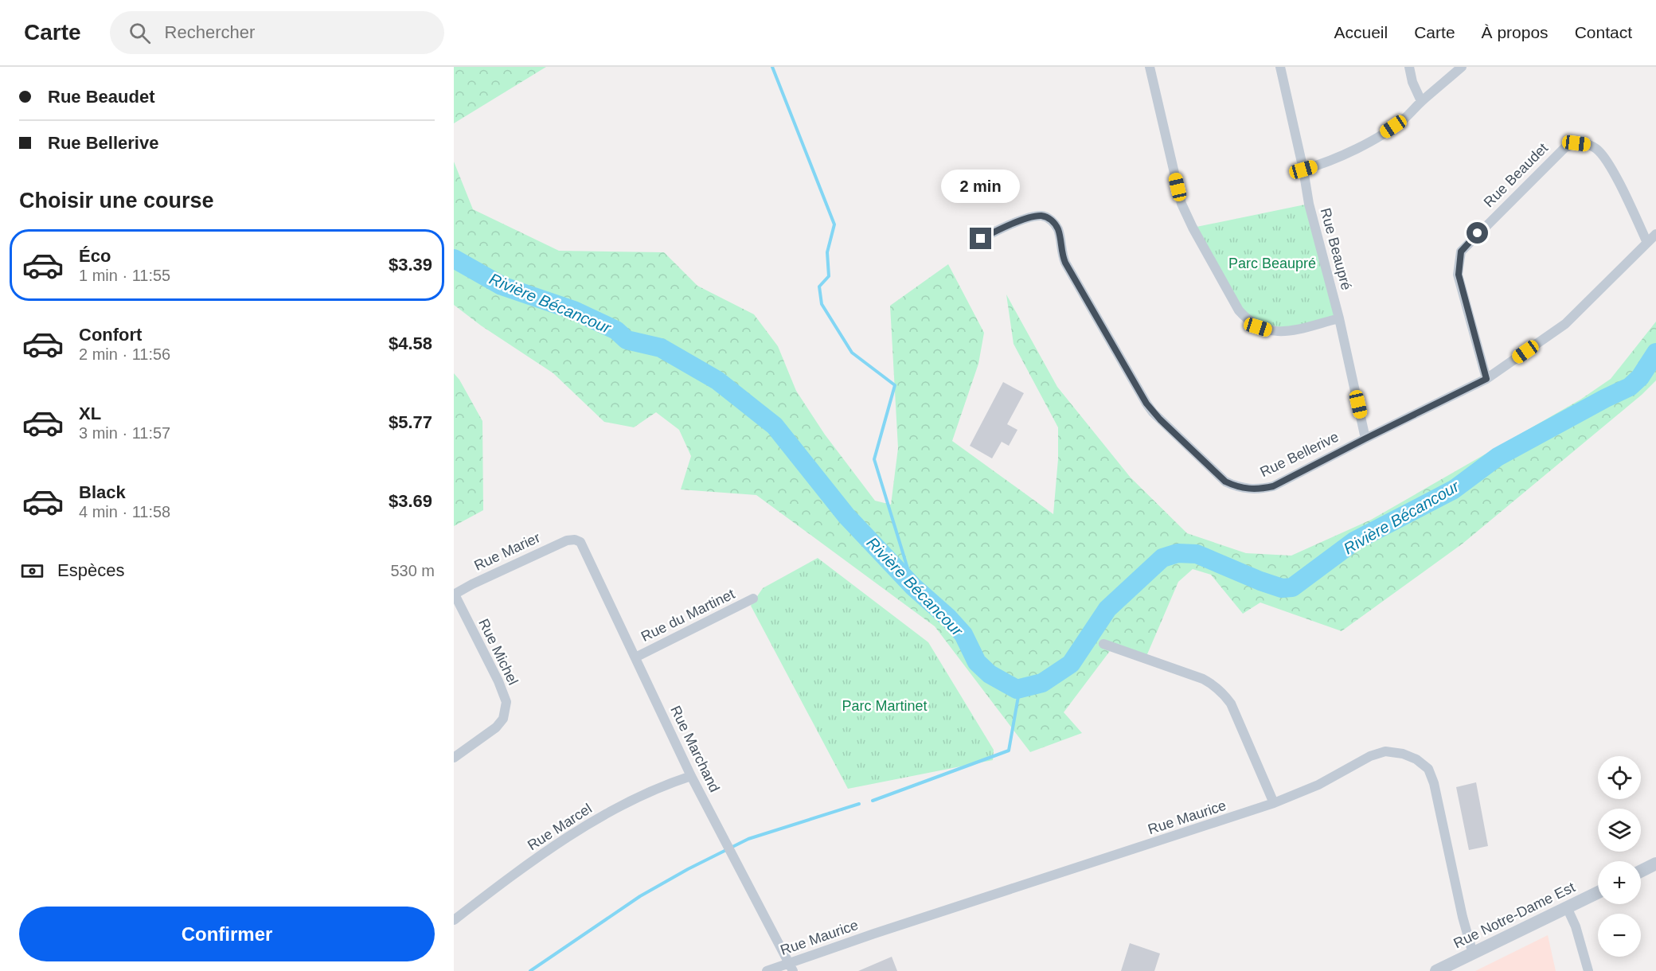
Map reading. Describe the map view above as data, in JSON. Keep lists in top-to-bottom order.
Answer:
{
  "streets": {
    "street": [
      "Rue Beaudet",
      "Rue Beaupré",
      "Rue Bellerive",
      "Rue Marier",
      "Rue du Martinet",
      "Rue Michel",
      "Rue Marchand",
      "Rue Maurice",
      "Rue Marcel",
      "Rue Notre-Dame Est"
    ]
  },
  "crossings": [
    ["Rue Beaudet", "Rue Bellerive"],
    ["Rue Beaupré", "Rue Bellerive"],
    ["Rue Marier", "Rue Michel"],
    ["Rue Marier", "Rue Marchand"],
    ["Rue du Martinet", "Rue Marchand"],
    ["Rue Marchand", "Rue Maurice"],
    ["Rue Marchand", "Rue Marcel"],
    ["Rue Maurice", "Rue Notre-Dame Est"]
  ],
  "water": ["Rivière Bécancour"],
  "parks": ["Parc Beaupré", "Parc Martinet"],
  "page": {
    "header": "Carte",
    "search": "Rechercher",
    "nav": [
      "Accueil",
      "Carte",
      "À propos",
      "Contact"
    ],
    "banner": ["Rue Beaudet", "Rue Bellerive"],
    "bubble": "2 min",
    "heading": "Choisir une course",
    "list": [
      {
        "name": "Éco",
        "note": "1 min · 11:55",
        "value": "$3.39"
      },
      {
        "name": "Confort",
        "note": "2 min · 11:56",
        "value": "$4.58"
      },
      {
        "name": "XL",
        "note": "3 min · 11:57",
        "value": "$5.77"
      },
      {
        "name": "Black",
        "note": "4 min · 11:58",
        "value": "$3.69"
      }
    ],
    "pay": ["Espèces", "530 m"],
    "map_buttons": ["+", "−"],
    "buttons": "Confirmer"
  }
}
